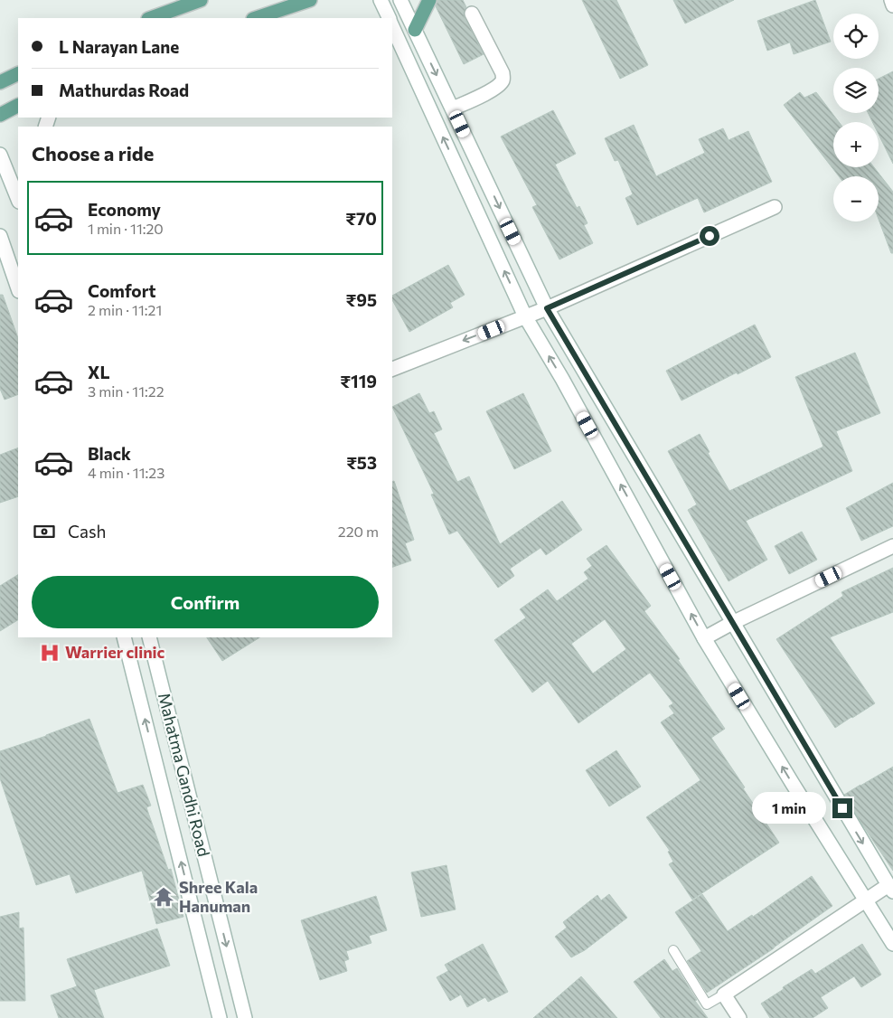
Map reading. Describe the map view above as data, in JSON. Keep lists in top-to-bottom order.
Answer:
{
  "streets": {
    "street": ["Mahatma Gandhi Road"]
  },
  "places": {
    "hospital": ["Warrier clinic"],
    "temple": ["Shree Kala Hanuman"]
  },
  "page": {
    "map_buttons": ["+", "−"],
    "banner": ["L Narayan Lane", "Mathurdas Road"],
    "heading": "Choose a ride",
    "list": [
      {
        "name": "Economy",
        "note": "1 min · 11:20",
        "value": "₹70"
      },
      {
        "name": "Comfort",
        "note": "2 min · 11:21",
        "value": "₹95"
      },
      {
        "name": "XL",
        "note": "3 min · 11:22",
        "value": "₹119"
      },
      {
        "name": "Black",
        "note": "4 min · 11:23",
        "value": "₹53"
      }
    ],
    "pay": ["Cash", "220 m"],
    "buttons": "Confirm",
    "bubble": "1 min"
  }
}
